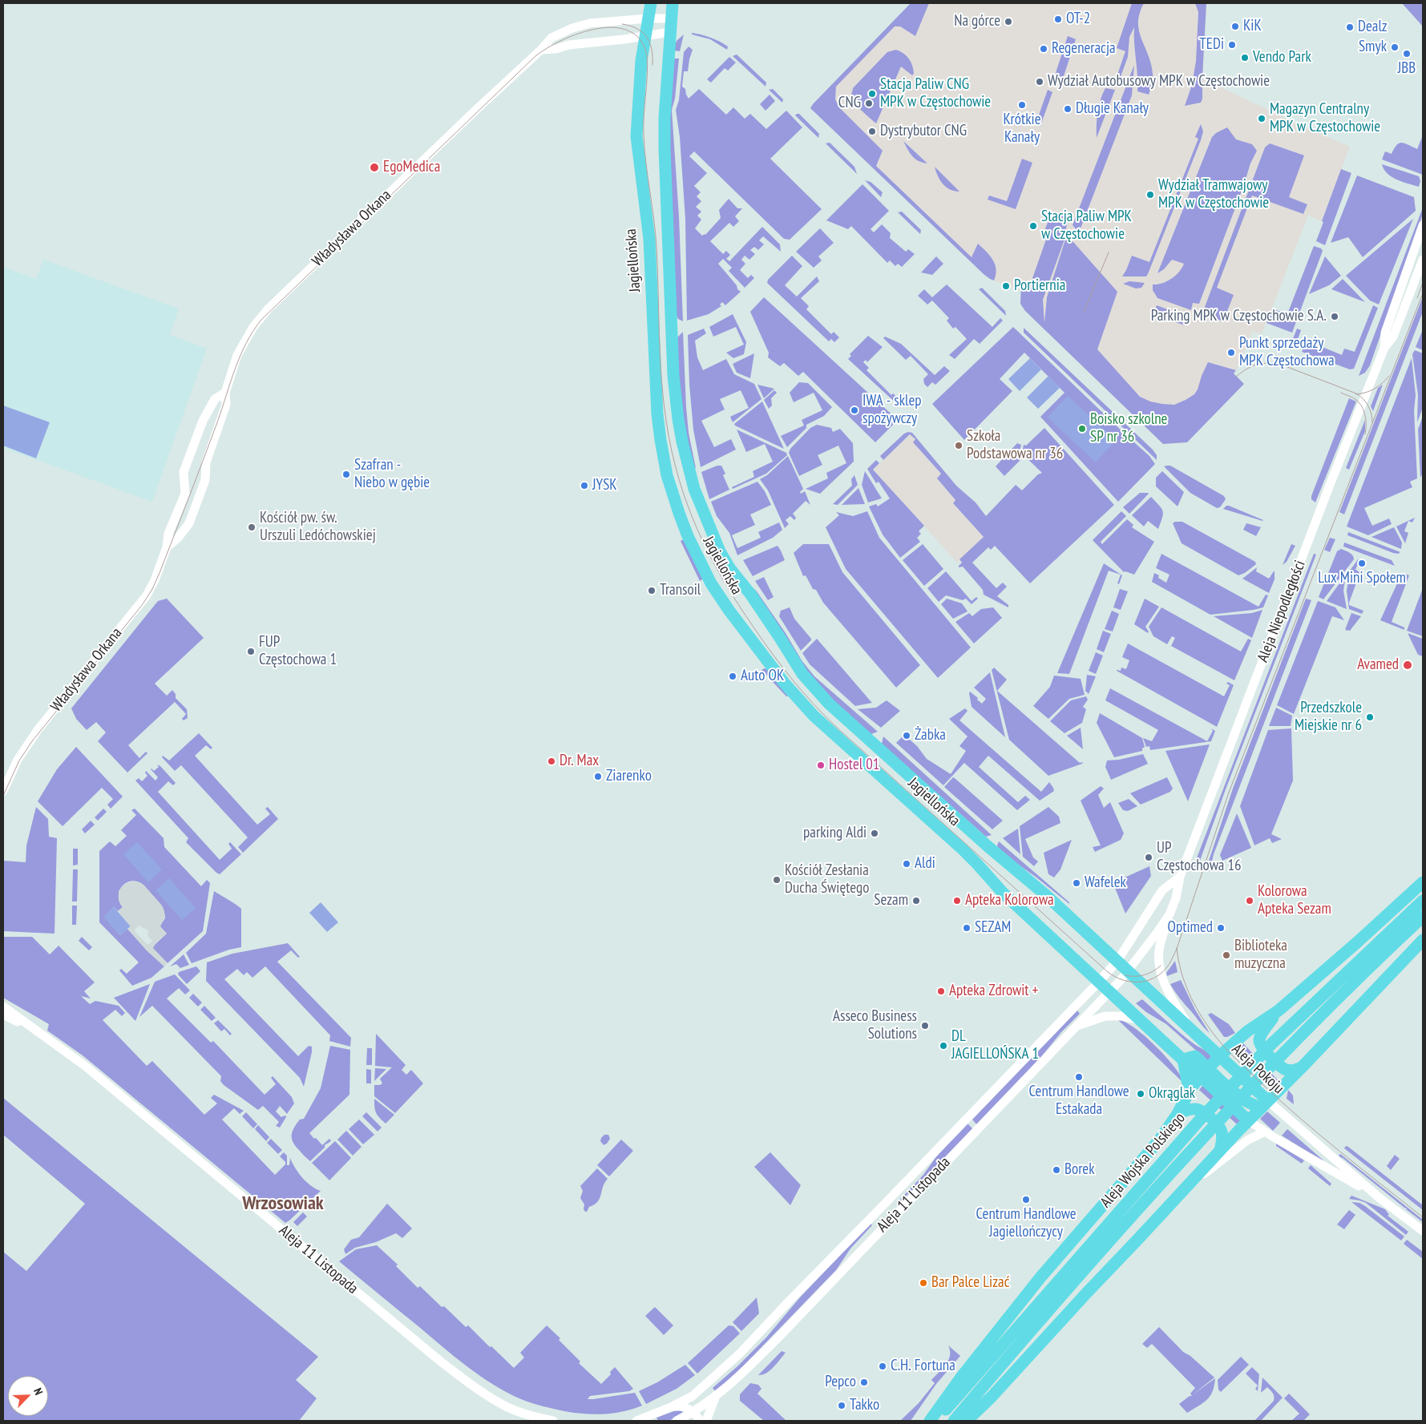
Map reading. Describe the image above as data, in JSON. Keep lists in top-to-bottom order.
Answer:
{
  "streets": {
    "main road": ["Jagiellońska", "Aleja Pokoju", "Aleja Wojska Polskiego"],
    "street": ["Władysława Orkana", "Aleja Niepodległości", "Aleja 11 Listopada"]
  },
  "crossings": [
    ["Władysława Orkana", "Jagiellońska"],
    ["Jagiellońska", "Aleja Pokoju"],
    ["Jagiellońska", "Aleja 11 Listopada"],
    ["Aleja Niepodległości", "Aleja Pokoju"],
    ["Aleja Niepodległości", "Aleja 11 Listopada"],
    ["Aleja Pokoju", "Aleja Wojska Polskiego"],
    ["Aleja Pokoju", "Aleja 11 Listopada"]
  ],
  "districts": ["Wrzosowiak"],
  "places": [
    "OT-2",
    "Na górce",
    "KiK",
    "Dealz",
    "TEDi",
    "Smyk",
    "Regeneracja",
    "JBB",
    "Vendo Park",
    "Wydział Autobusowy MPK w Częstochowie",
    "Stacja Paliw CNG MPK w Częstochowie",
    "CNG",
    "Krótkie Kanały",
    "Długie Kanały",
    "Magazyn Centralny MPK w Częstochowie",
    "Dystrybutor CNG",
    "EgoMedica",
    "Wydział Tramwajowy MPK w Częstochowie",
    "Stacja Paliw MPK w Częstochowie",
    "Portiernia",
    "Parking MPK w Częstochowie S.A.",
    "Punkt sprzedaży MPK Częstochowa",
    "IWA - sklep spożywczy",
    "Boisko szkolne SP nr 36",
    "Szkoła Podstawowa nr 36",
    "Szafran - Niebo w gębie",
    "JYSK",
    "Kościół pw. św. Urszuli Ledóchowskiej",
    "Lux Mini Społem",
    "Transoil",
    "FUP Częstochowa 1",
    "Avamed",
    "Auto OK",
    "Przedszkole Miejskie nr 6",
    "Żabka",
    "Dr. Max",
    "Hostel 01",
    "Ziarenko",
    "parking Aldi",
    "UP Częstochowa 16",
    "Aldi",
    "Kościół Zesłania Ducha Świętego",
    "Wafelek",
    "Sezam",
    "Apteka Kolorowa",
    "Kolorowa Apteka Sezam",
    "SEZAM",
    "Optimed",
    "Biblioteka muzyczna",
    "Apteka Zdrowit +",
    "Asseco Business Solutions",
    "DL JAGIELLOŃSKA 1",
    "Centrum Handlowe Estakada",
    "Okrąglak",
    "Borek",
    "Centrum Handlowe Jagiellończycy",
    "Bar Palce Lizać",
    "C.H. Fortuna",
    "Pepco",
    "Takko"
  ],
  "north": "top right"
}
